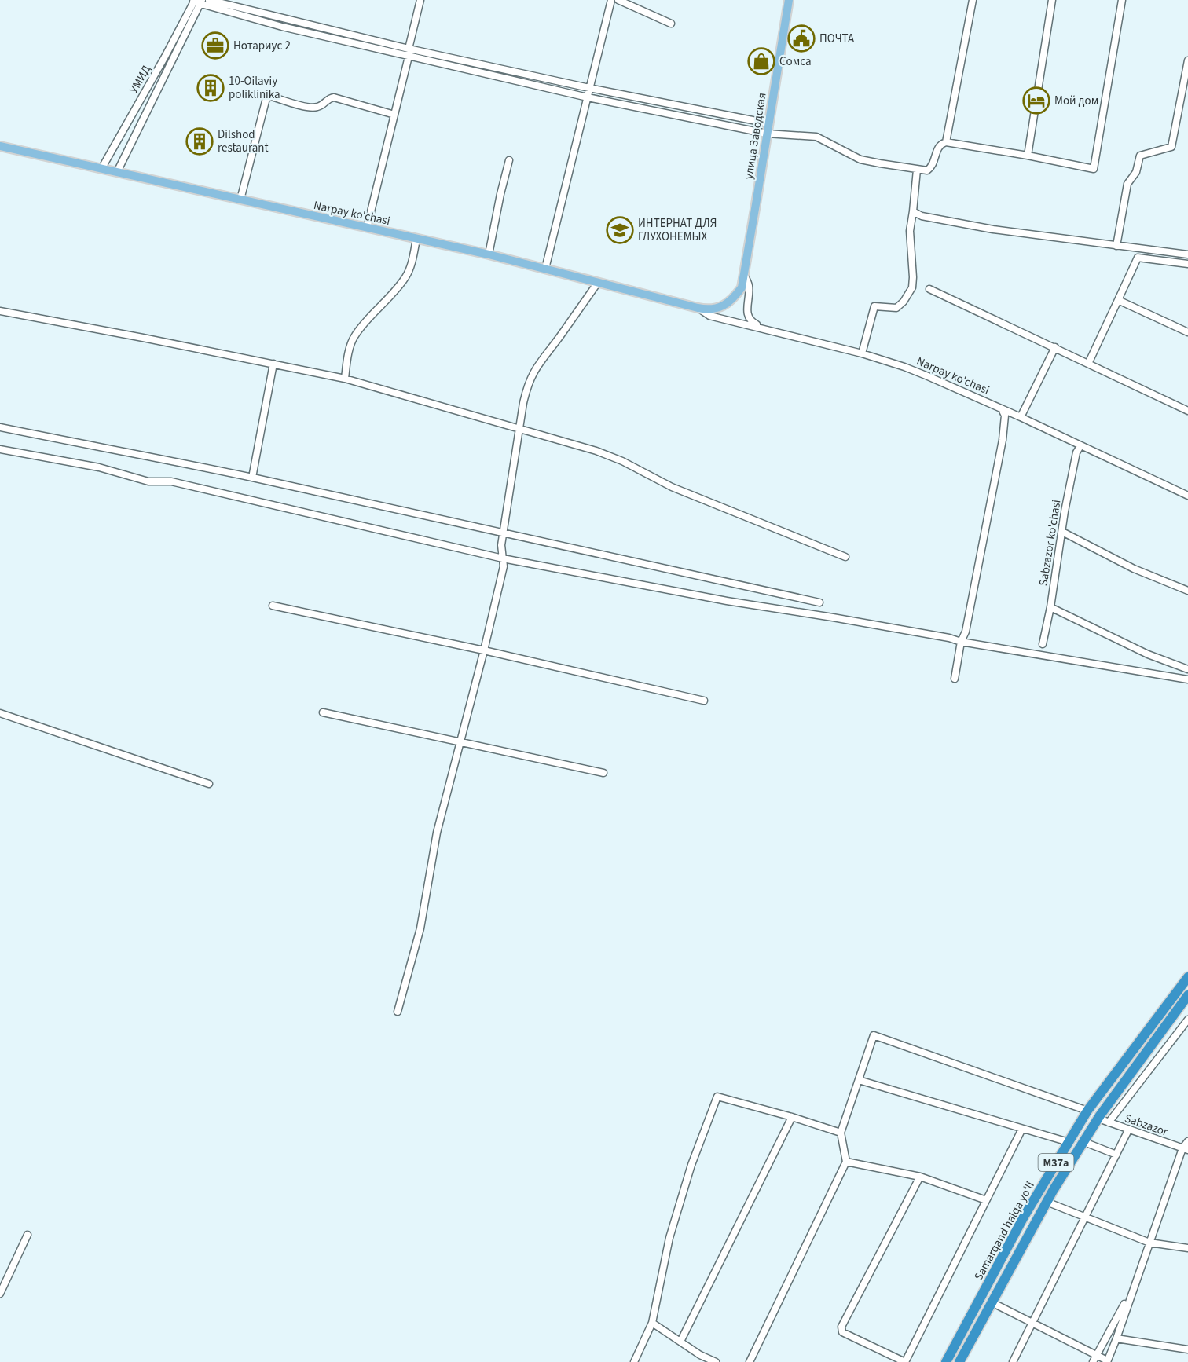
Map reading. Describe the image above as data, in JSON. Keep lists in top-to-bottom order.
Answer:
{
  "streets": {
    "highway": ["M37a", "Samarqand halqa yoʻli"],
    "main road": ["улица Заводская", "Narpay ko'chasi"],
    "street": ["УМИД", "Sabzazor ko'chasi", "Sabzazor"]
  },
  "crossings": [
    ["УМИД", "Narpay ko'chasi"],
    ["улица Заводская", "Narpay ko'chasi"],
    ["Narpay ko'chasi", "Sabzazor ko'chasi"],
    ["Sabzazor", "Samarqand halqa yoʻli"]
  ],
  "places": {
    "public building": ["ПОЧТА"],
    "office": ["Нотариус 2"],
    "shop": ["Сомса"],
    "building": ["10-Oilaviy poliklinika", "Dilshod restaurant"],
    "hotel": ["Мой дом"],
    "school or university": ["ИНТЕРНАТ ДЛЯ ГЛУХОНЕМЫХ"]
  }
}
